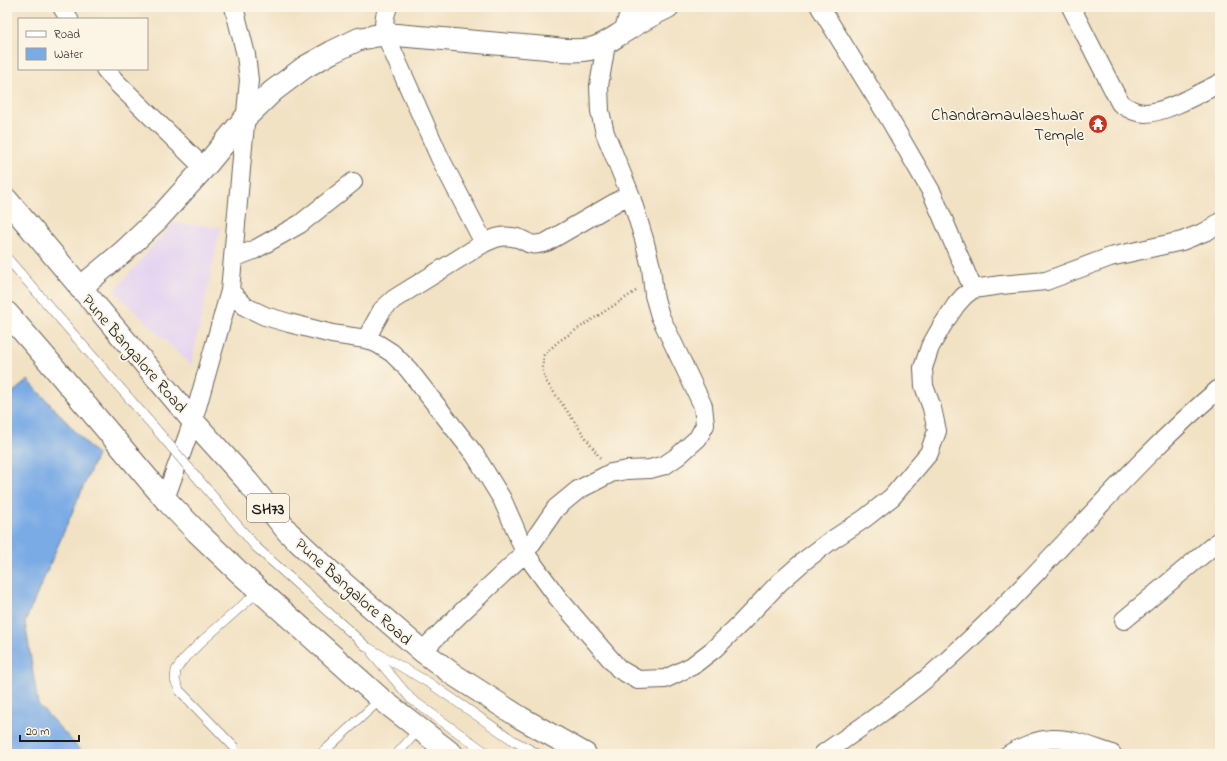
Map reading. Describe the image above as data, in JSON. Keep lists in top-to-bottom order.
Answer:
{
  "streets": {
    "main road": ["Pune Bangalore Road", "SH73"]
  },
  "places": {
    "temple": ["Chandramaulaeshwar Temple"]
  },
  "legend": ["Road", "Water"],
  "scale_bar": "20 m"
}
